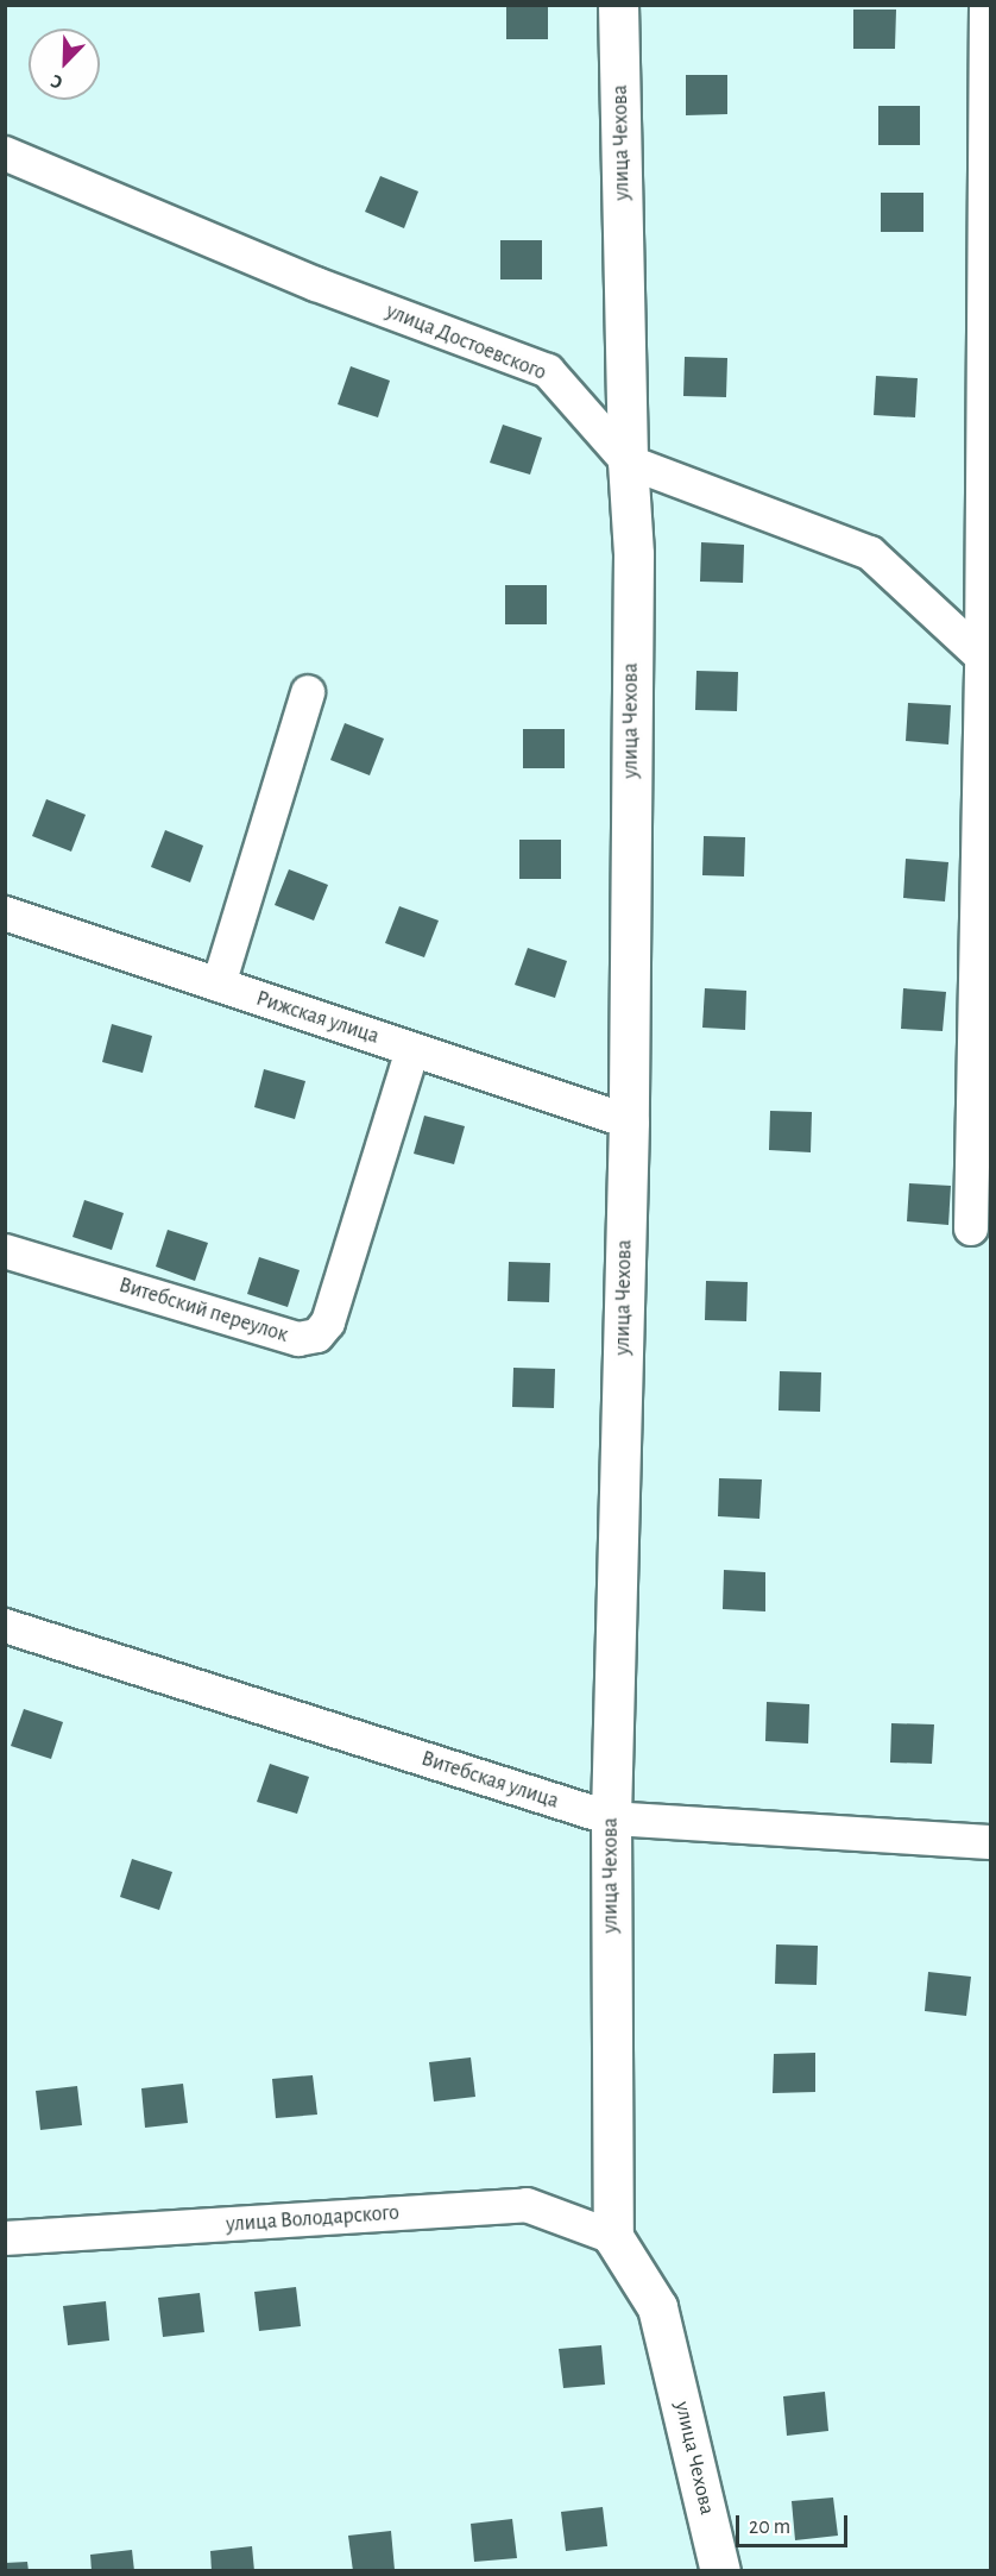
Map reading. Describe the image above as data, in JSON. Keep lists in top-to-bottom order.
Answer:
{
  "streets": {
    "street": [
      "улица Чехова",
      "улица Достоевского",
      "Рижская улица",
      "Витебский переулок",
      "Витебская улица",
      "улица Володарского"
    ]
  },
  "crossings": [
    ["улица Чехова", "улица Достоевского"],
    ["улица Чехова", "Рижская улица"],
    ["улица Чехова", "Витебская улица"],
    ["улица Чехова", "улица Володарского"],
    ["Рижская улица", "Витебский переулок"]
  ],
  "scale_bar": "20 m",
  "north": "bottom left"
}
